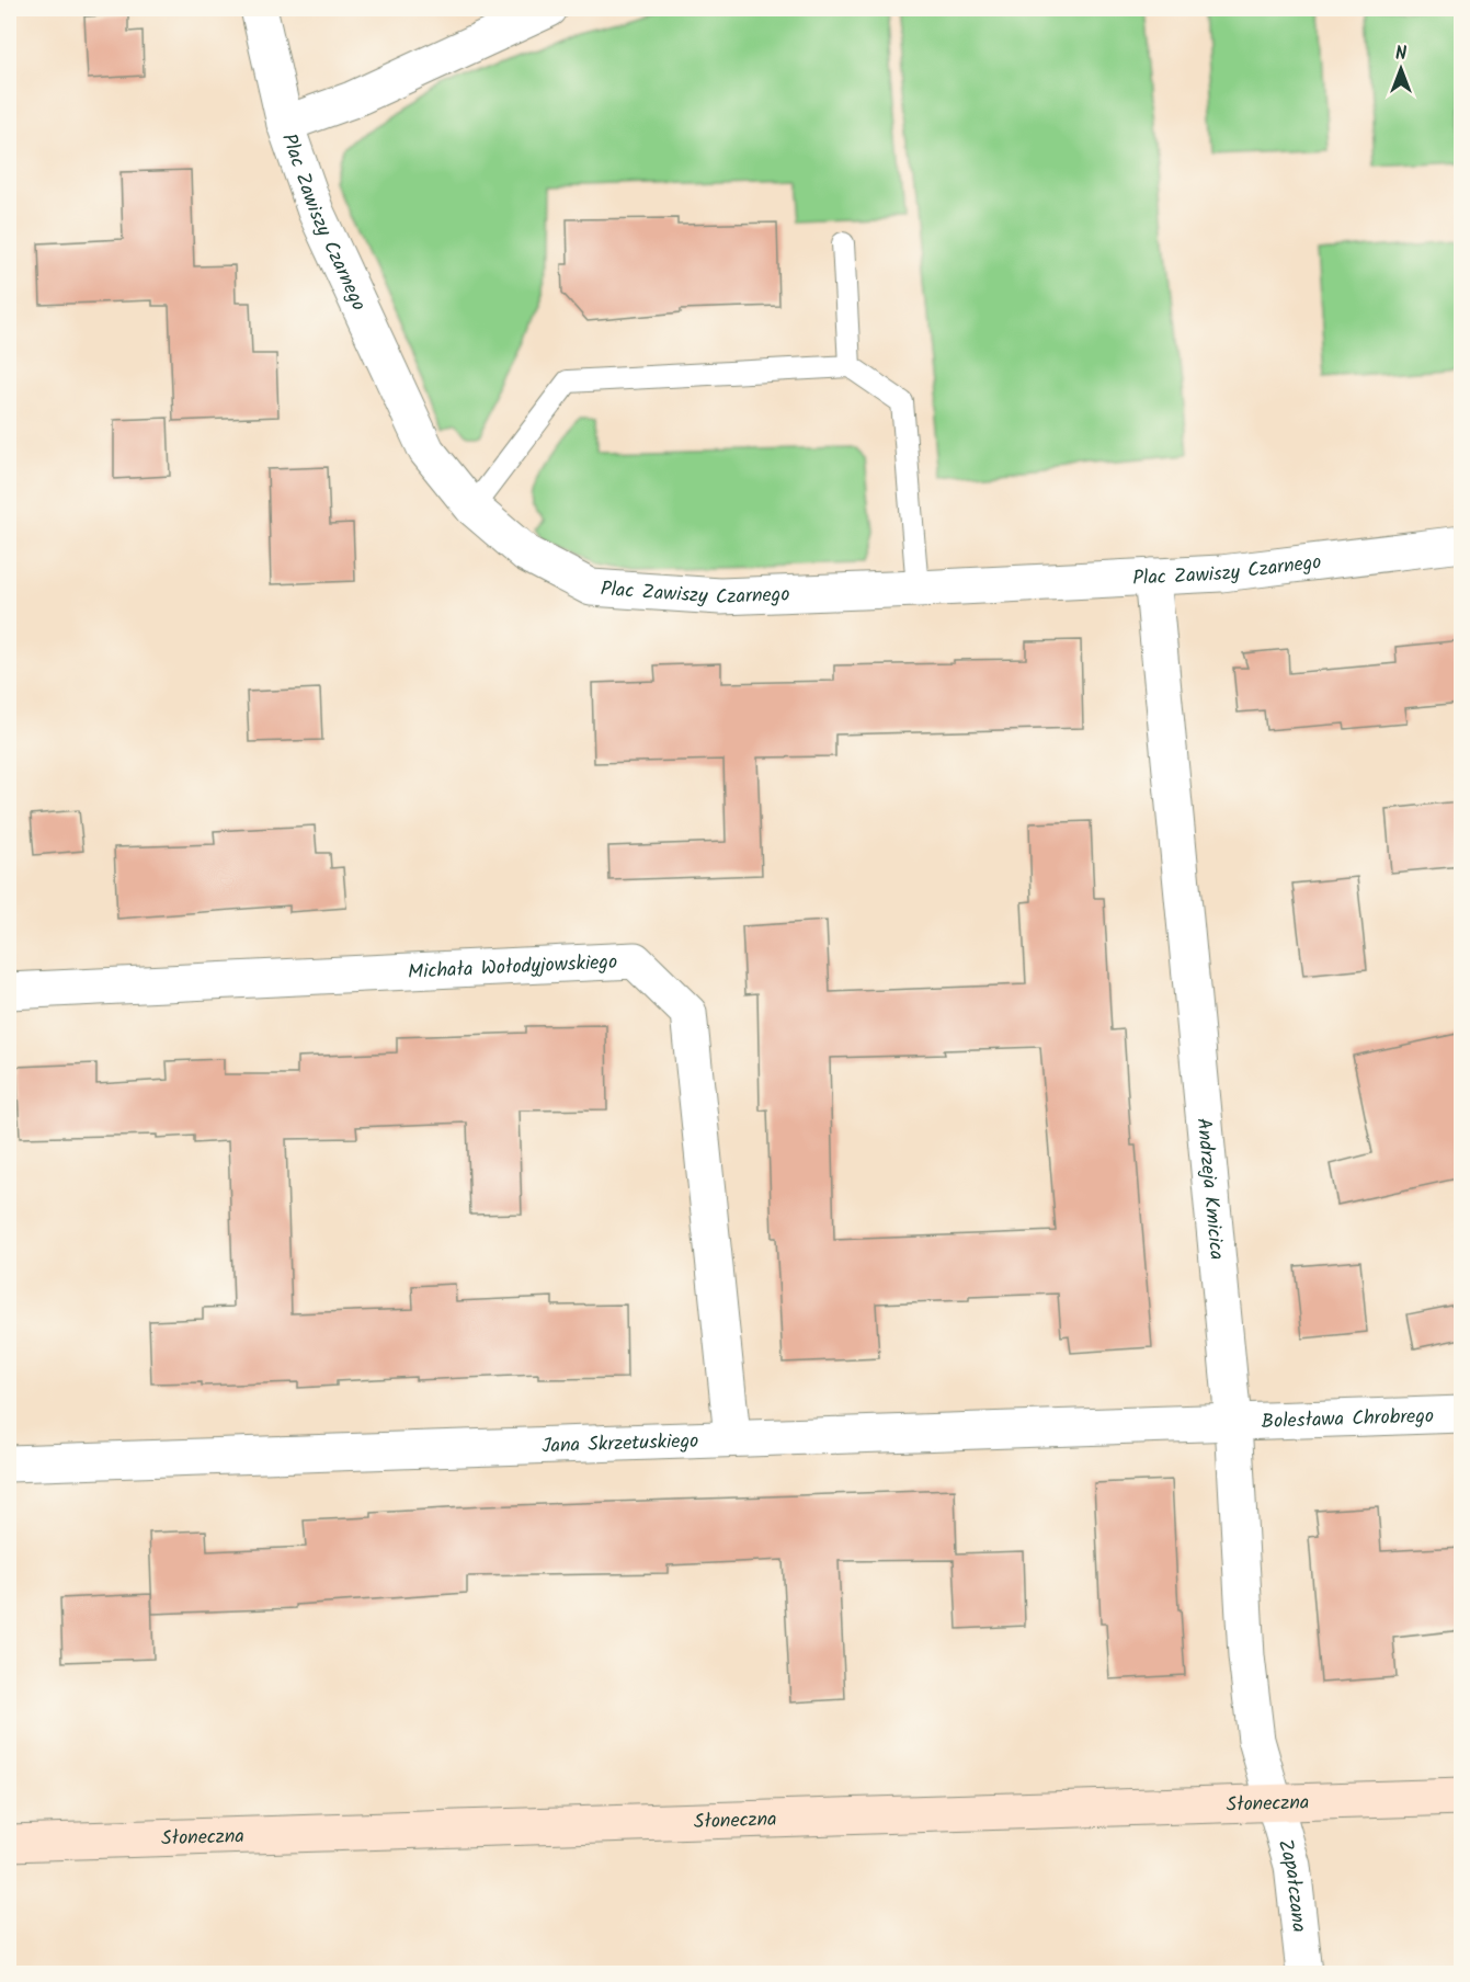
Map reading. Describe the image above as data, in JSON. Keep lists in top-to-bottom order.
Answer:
{
  "streets": {
    "street": [
      "Plac Zawiszy Czarnego",
      "Michała Wołodyjowskiego",
      "Andrzeja Kmicica",
      "Bolesława Chrobrego",
      "Jana Skrzetuskiego",
      "Słoneczna",
      "Zapałczana"
    ]
  },
  "crossings": [
    ["Plac Zawiszy Czarnego", "Andrzeja Kmicica"],
    ["Michała Wołodyjowskiego", "Jana Skrzetuskiego"],
    ["Andrzeja Kmicica", "Bolesława Chrobrego"],
    ["Andrzeja Kmicica", "Jana Skrzetuskiego"],
    ["Andrzeja Kmicica", "Słoneczna"],
    ["Andrzeja Kmicica", "Zapałczana"],
    ["Bolesława Chrobrego", "Jana Skrzetuskiego"],
    ["Słoneczna", "Zapałczana"]
  ],
  "north": "top"
}
